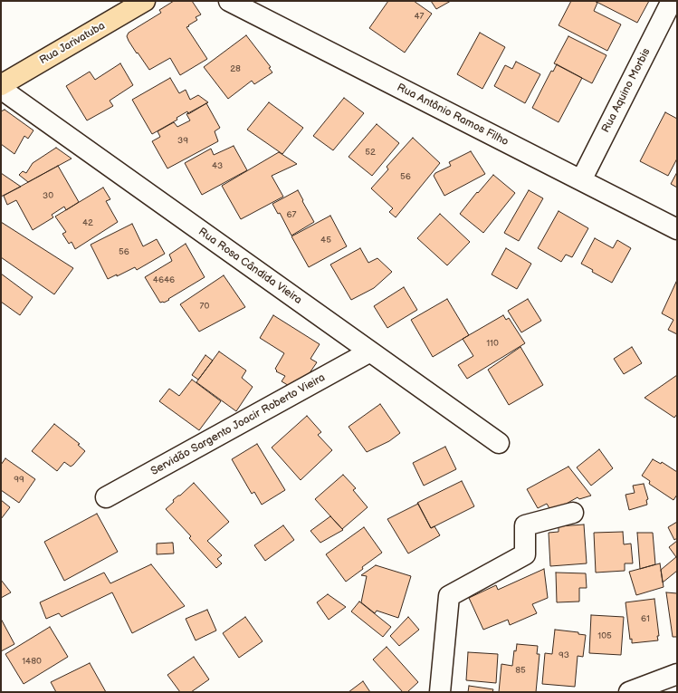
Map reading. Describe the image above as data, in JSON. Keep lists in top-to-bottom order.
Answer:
{
  "streets": {
    "main road": ["Rua Jarivatuba"],
    "street": [
      "Rua Aquino Morbis",
      "Rua Antônio Ramos Filho",
      "Rua Rosa Cândida Vieira",
      "Servidão Sargento Joacir Roberto Vieira"
    ]
  },
  "crossings": [
    ["Rua Aquino Morbis", "Rua Antônio Ramos Filho"],
    ["Rua Rosa Cândida Vieira", "Servidão Sargento Joacir Roberto Vieira"]
  ],
  "house_numbers": [
    "47",
    "28",
    "39",
    "52",
    "43",
    "56",
    "30",
    "67",
    "42",
    "45",
    "56",
    "4646",
    "70",
    "110",
    "99",
    "61",
    "105",
    "93",
    "1480",
    "85"
  ]
}
